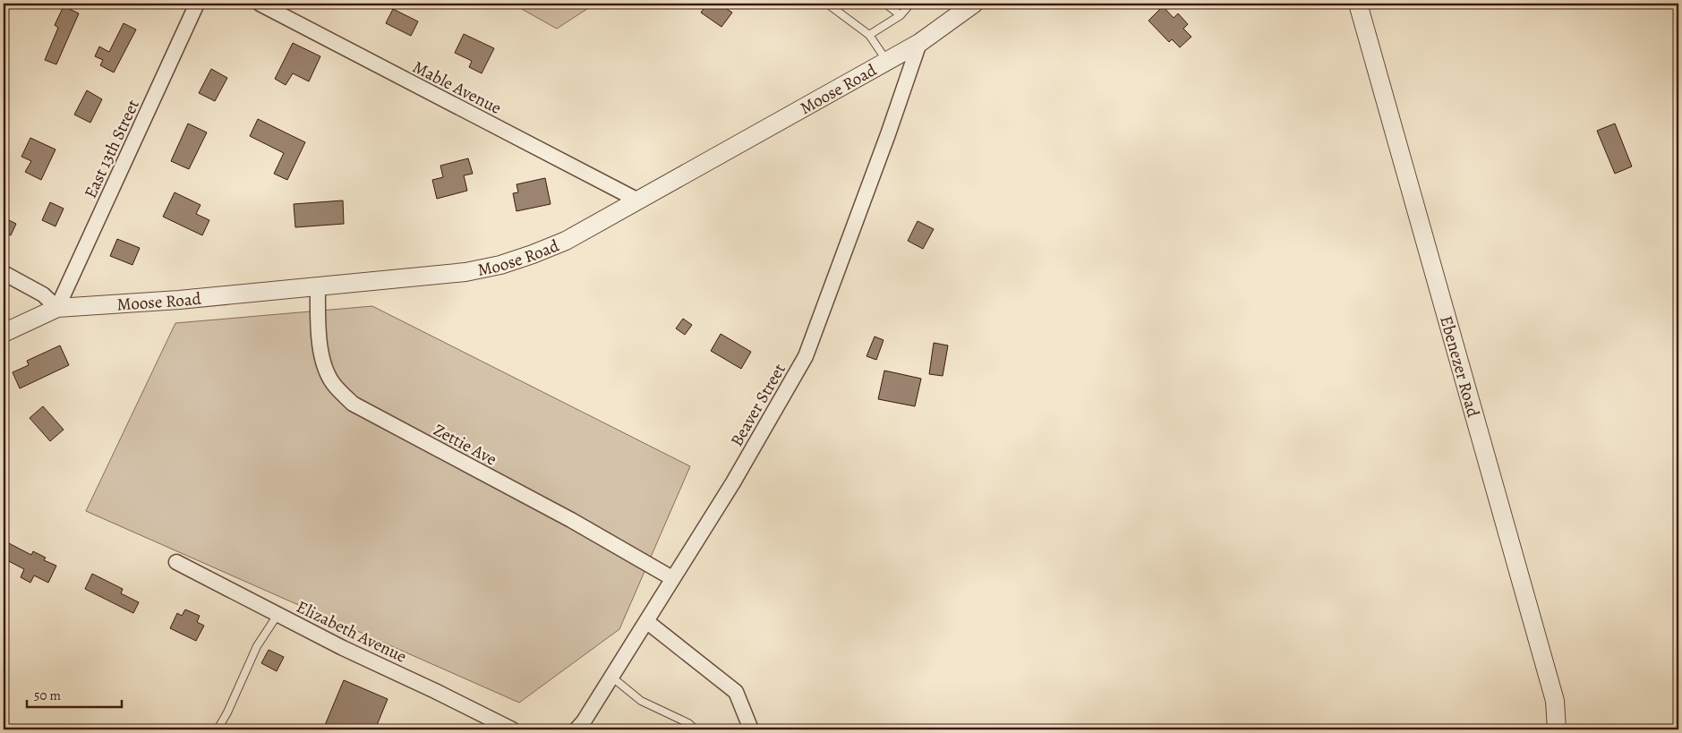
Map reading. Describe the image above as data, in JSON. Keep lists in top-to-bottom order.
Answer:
{
  "streets": {
    "street": [
      "Mable Avenue",
      "Moose Road",
      "East 13th Street",
      "Ebenezer Road",
      "Beaver Street",
      "Zettie Ave",
      "Elizabeth Avenue"
    ]
  },
  "crossings": [
    ["Mable Avenue", "Moose Road"],
    ["Moose Road", "East 13th Street"],
    ["Moose Road", "Beaver Street"],
    ["Moose Road", "Zettie Ave"],
    ["Beaver Street", "Zettie Ave"]
  ],
  "scale_bar": "50 m"
}
